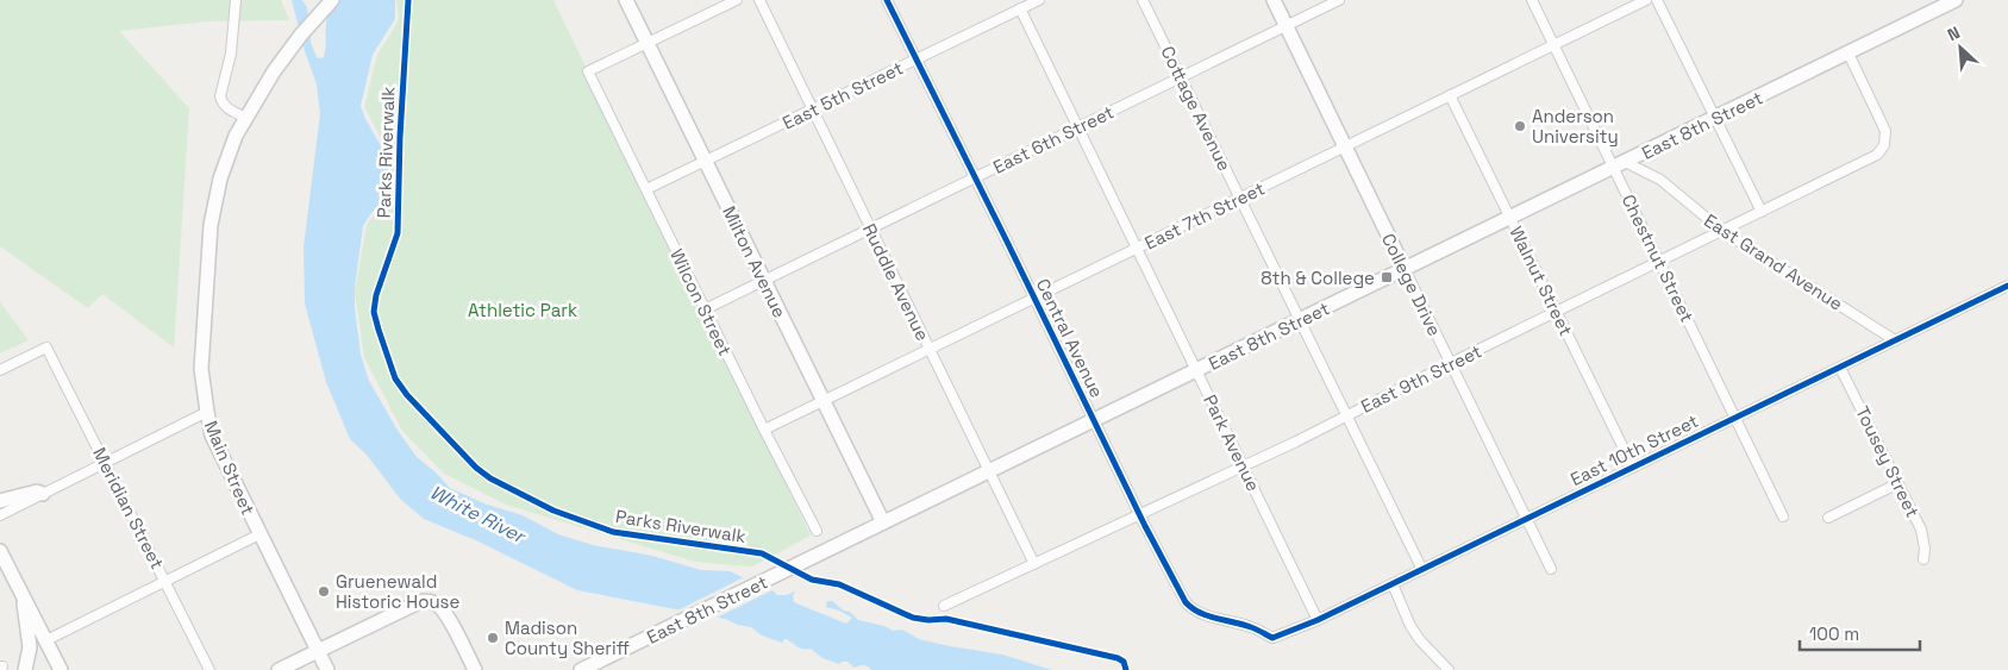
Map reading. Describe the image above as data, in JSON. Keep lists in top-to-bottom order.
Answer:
{
  "streets": {
    "main road": [
      "East 8th Street",
      "Milton Avenue",
      "College Drive",
      "Main Street"
    ],
    "street": [
      "East 5th Street",
      "Cottage Avenue",
      "East 6th Street",
      "East 7th Street",
      "Chestnut Street",
      "East Grand Avenue",
      "Walnut Street",
      "Ruddle Avenue",
      "Wilcon Street",
      "Central Avenue",
      "East 9th Street",
      "Park Avenue",
      "East 10th Street",
      "Tousey Street",
      "Meridian Street"
    ],
    "cycle path": ["Parks Riverwalk"]
  },
  "crossings": [
    ["East 5th Street", "Milton Avenue"],
    ["East 5th Street", "Ruddle Avenue"],
    ["East 5th Street", "Wilcon Street"],
    ["East 5th Street", "Central Avenue"],
    ["East 5th Street", "Park Avenue"],
    ["Cottage Avenue", "East 8th Street"],
    ["Cottage Avenue", "East 6th Street"],
    ["Cottage Avenue", "East 7th Street"],
    ["Cottage Avenue", "East 9th Street"],
    ["Cottage Avenue", "East 10th Street"],
    ["East 8th Street", "Chestnut Street"],
    ["East 8th Street", "Milton Avenue"],
    ["East 8th Street", "East Grand Avenue"],
    ["East 8th Street", "Walnut Street"],
    ["East 8th Street", "Ruddle Avenue"],
    ["East 8th Street", "College Drive"],
    ["East 8th Street", "Central Avenue"],
    ["East 8th Street", "East 9th Street"],
    ["East 8th Street", "Park Avenue"],
    ["East 6th Street", "Milton Avenue"],
    ["East 6th Street", "Ruddle Avenue"],
    ["East 6th Street", "College Drive"],
    ["East 6th Street", "Wilcon Street"],
    ["East 6th Street", "Central Avenue"],
    ["East 6th Street", "Park Avenue"],
    ["East 7th Street", "Chestnut Street"],
    ["East 7th Street", "Milton Avenue"],
    ["East 7th Street", "Walnut Street"],
    ["East 7th Street", "Ruddle Avenue"],
    ["East 7th Street", "College Drive"],
    ["East 7th Street", "Wilcon Street"],
    ["East 7th Street", "Central Avenue"],
    ["East 7th Street", "Park Avenue"],
    ["Chestnut Street", "East Grand Avenue"],
    ["Chestnut Street", "East 9th Street"],
    ["Chestnut Street", "East 10th Street"],
    ["Milton Avenue", "Wilcon Street"],
    ["East Grand Avenue", "East 9th Street"],
    ["East Grand Avenue", "East 10th Street"],
    ["Walnut Street", "East 9th Street"],
    ["Walnut Street", "East 10th Street"],
    ["Ruddle Avenue", "East 9th Street"],
    ["College Drive", "East 9th Street"],
    ["College Drive", "East 10th Street"],
    ["Central Avenue", "East 9th Street"],
    ["Central Avenue", "East 10th Street"],
    ["East 9th Street", "Park Avenue"],
    ["Park Avenue", "East 10th Street"],
    ["East 10th Street", "Tousey Street"]
  ],
  "water": ["White River"],
  "parks": ["Athletic Park"],
  "places": {
    "other": ["Anderson University", "Gruenewald Historic House", "Madison County Sheriff"],
    "transit": ["8th & College"]
  },
  "scale_bar": "100 m",
  "north": "top left"
}
